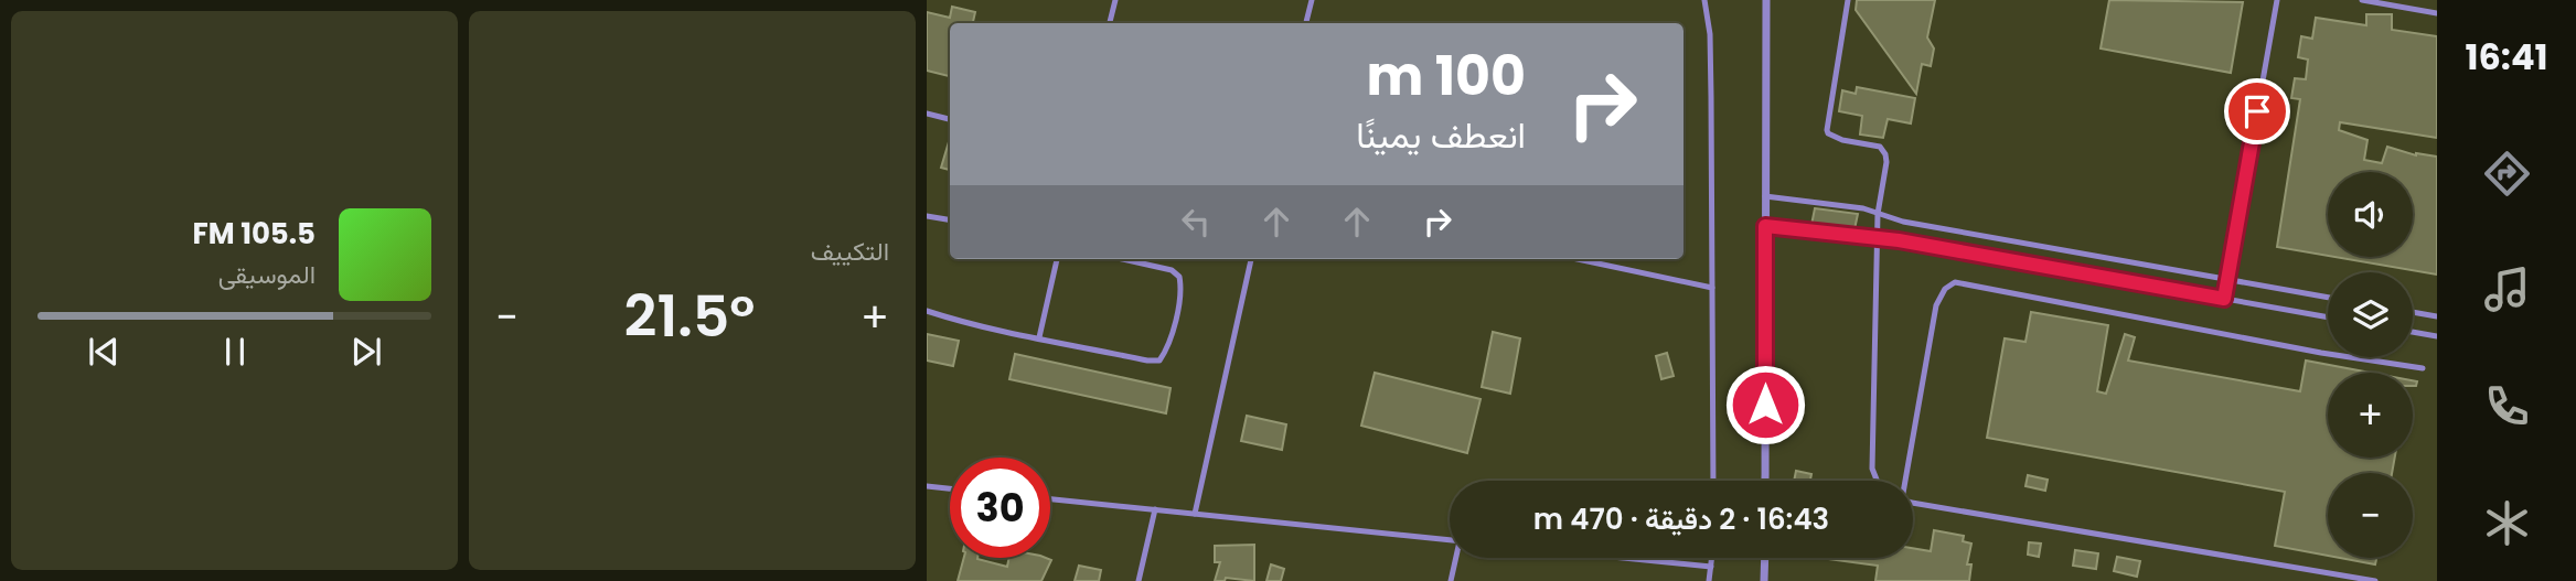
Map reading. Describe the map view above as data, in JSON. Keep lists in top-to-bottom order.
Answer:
{
  "page": {
    "tabs": "16:41",
    "tile": "التكييف",
    "turn": ["100 m", "انعطف يمينًا"],
    "map_buttons": ["+", "−"],
    "song": ["105.5 FM", "الموسيقى"],
    "heat": ["−", "21.5°", "+"],
    "limit": "30",
    "trip": "16:43 · 2 دقيقة · 470 m"
  }
}
